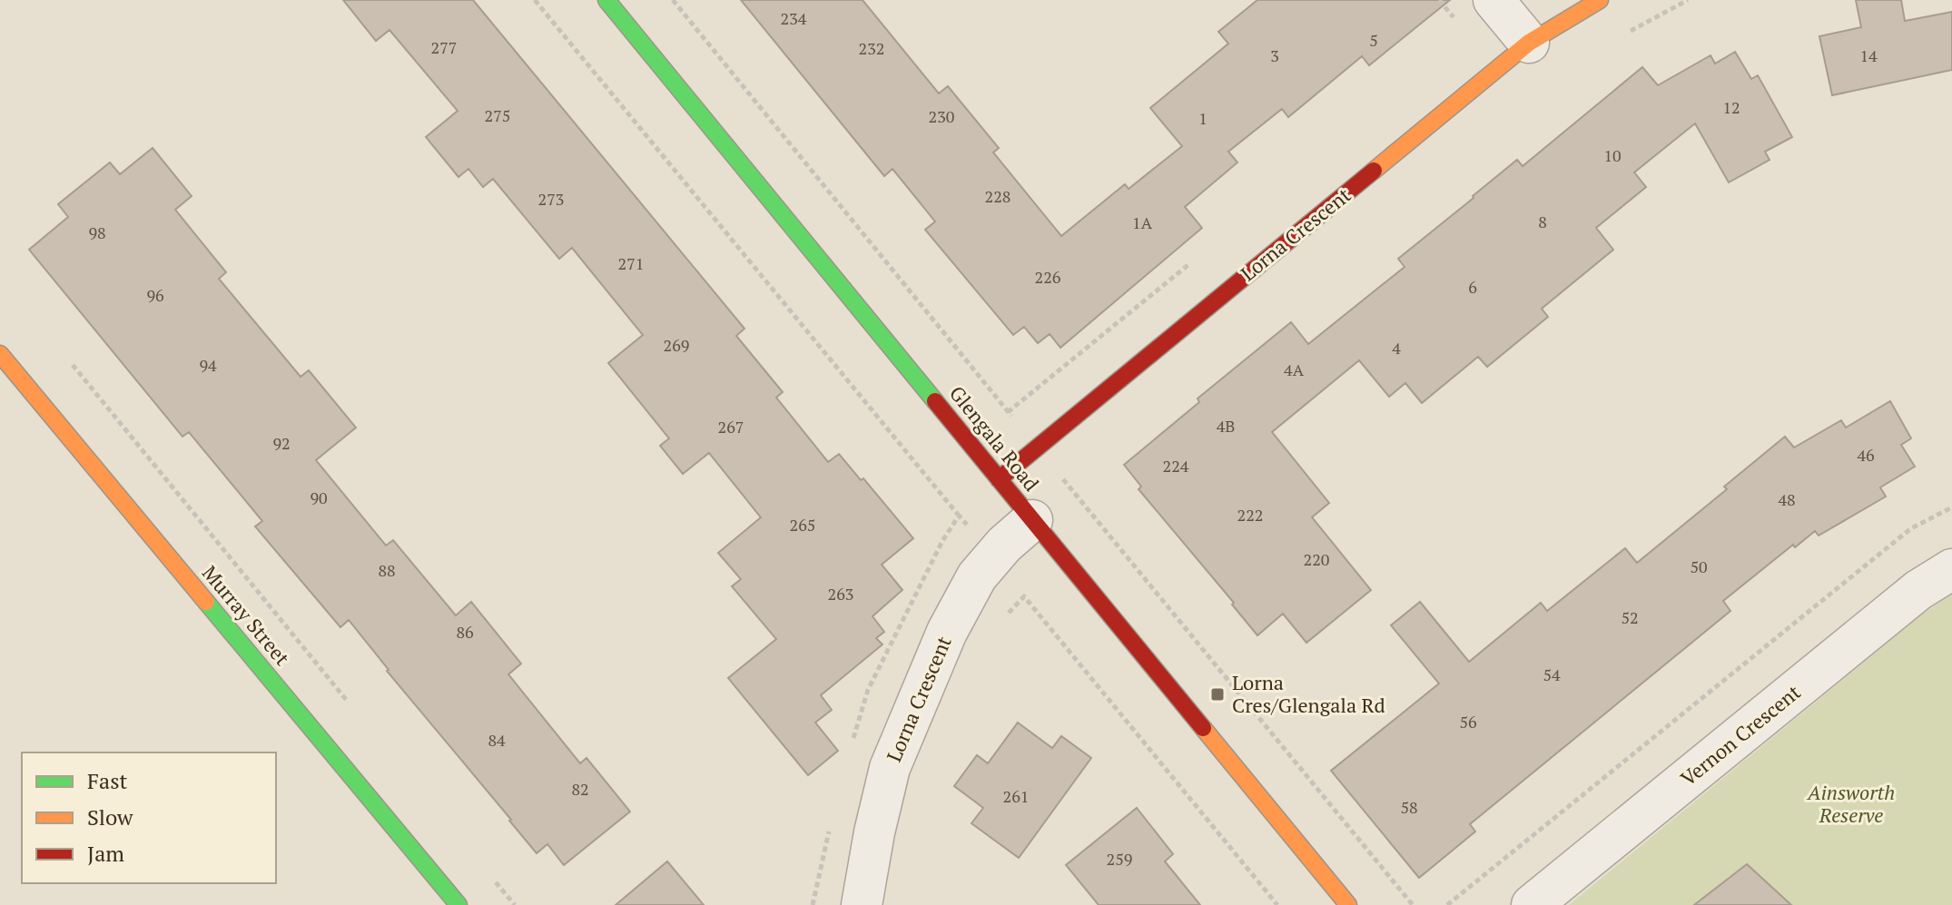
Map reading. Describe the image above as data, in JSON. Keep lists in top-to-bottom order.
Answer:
{
  "streets": {
    "street": [
      "Lorna Crescent",
      "Glengala Road",
      "Murray Street",
      "Vernon Crescent"
    ]
  },
  "crossings": [
    ["Lorna Crescent", "Glengala Road"]
  ],
  "parks": ["Ainsworth Reserve"],
  "places": {
    "transit": ["Lorna Cres/Glengala Rd"]
  },
  "house_numbers": [
    "234",
    "5",
    "277",
    "232",
    "3",
    "14",
    "12",
    "275",
    "230",
    "1",
    "10",
    "228",
    "273",
    "8",
    "1A",
    "98",
    "271",
    "226",
    "6",
    "96",
    "269",
    "4",
    "94",
    "4A",
    "4B",
    "267",
    "92",
    "46",
    "224",
    "90",
    "48",
    "222",
    "265",
    "220",
    "50",
    "88",
    "263",
    "52",
    "86",
    "54",
    "56",
    "84",
    "82",
    "261",
    "58",
    "259"
  ],
  "legend": ["Fast", "Slow", "Jam"]
}
